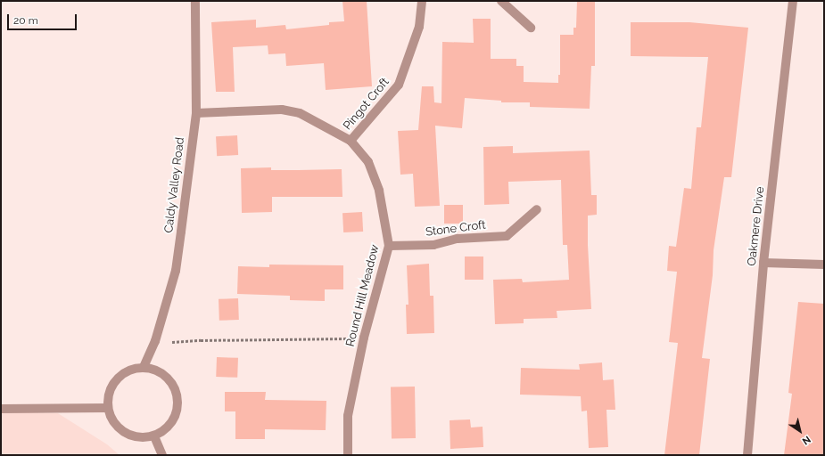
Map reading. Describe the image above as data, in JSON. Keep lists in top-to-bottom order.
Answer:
{
  "streets": {
    "street": [
      "Pingot Croft",
      "Caldy Valley Road",
      "Oakmere Drive",
      "Stone Croft",
      "Round Hill Meadow"
    ]
  },
  "crossings": [
    ["Pingot Croft", "Round Hill Meadow"],
    ["Caldy Valley Road", "Round Hill Meadow"],
    ["Stone Croft", "Round Hill Meadow"]
  ],
  "scale_bar": "20 m",
  "north": "bottom right"
}
